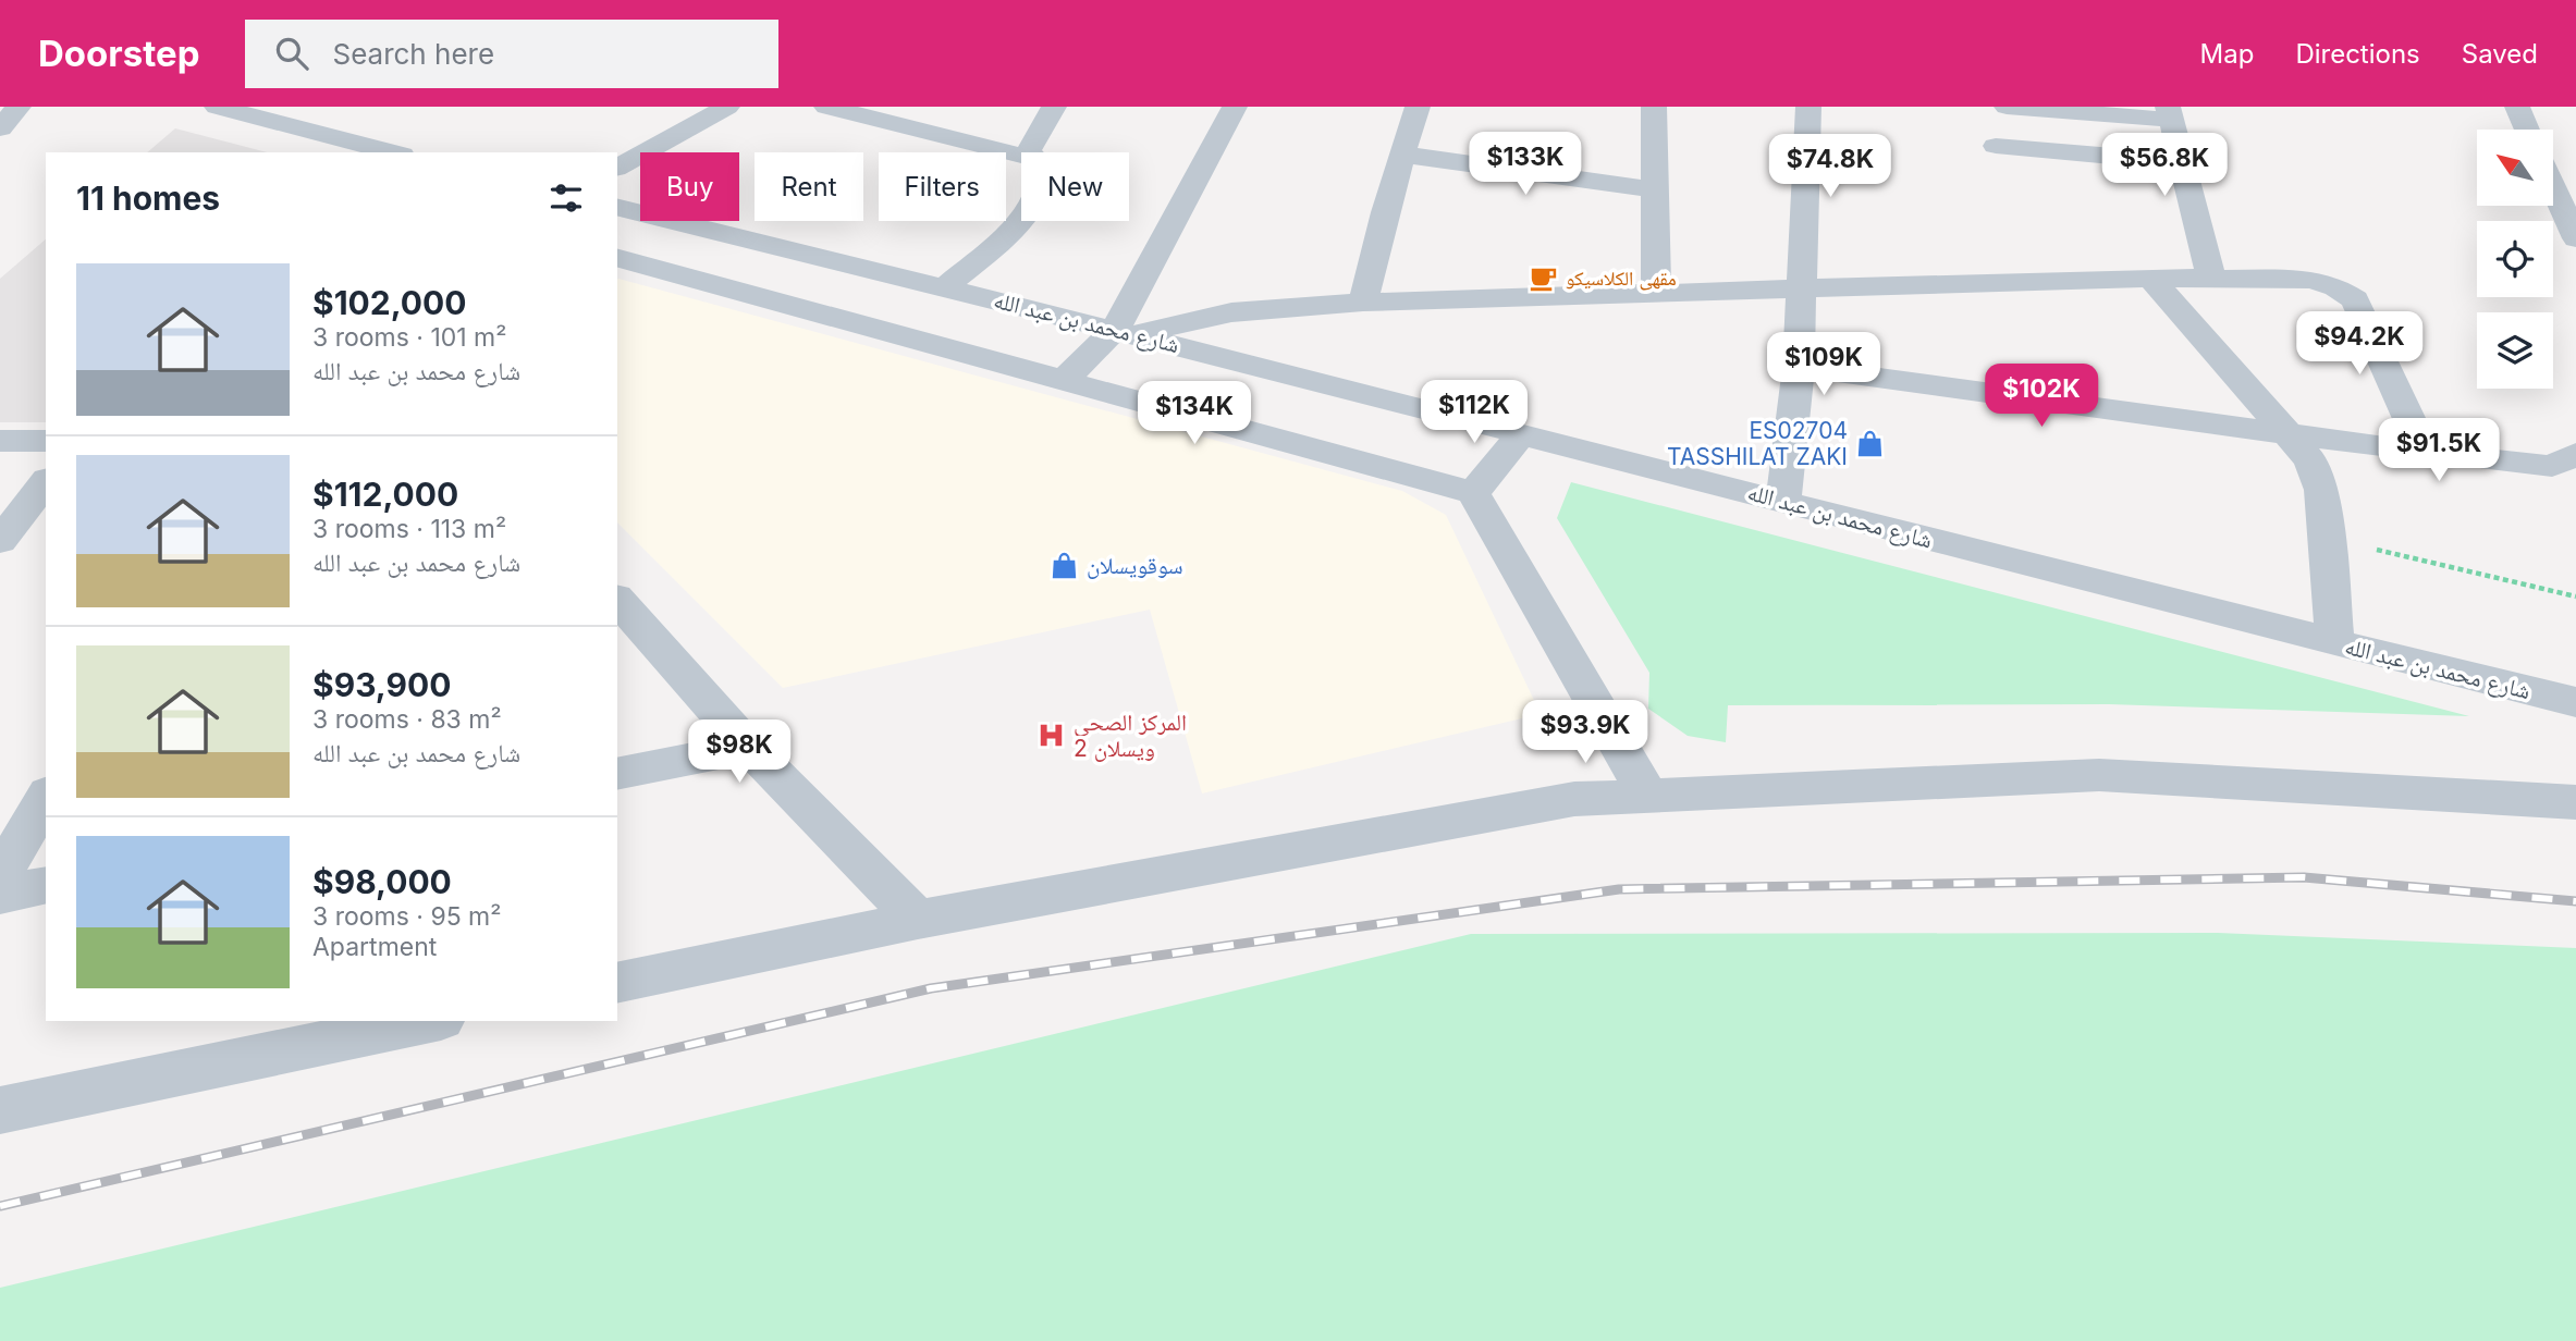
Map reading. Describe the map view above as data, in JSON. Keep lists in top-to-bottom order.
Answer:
{
  "streets": {
    "street": ["شارع محمد بن عبد الله"]
  },
  "places": {
    "cafe": ["مقهى الكلاسيكو"],
    "shop": ["ES02704 TASSHILAT ZAKI", "سوقويسلان"],
    "hospital": ["المركز الصحي ويسلان 2"]
  },
  "north": "top left",
  "page": {
    "header": "Doorstep",
    "search": "Search here",
    "nav": ["Map", "Directions", "Saved"],
    "price": [
      "$133K",
      "$56.8K",
      "$74.8K",
      "$94.2K",
      "$109K",
      "$102K",
      "$112K",
      "$134K",
      "$91.5K",
      "$93.9K",
      "$98K"
    ],
    "chip": [
      "Buy",
      "Rent",
      "Filters",
      "New"
    ],
    "heading": "11 homes",
    "list": [
      {
        "name": "$102,000",
        "note": "3 rooms · 101 m² · شارع محمد بن عبد الله"
      },
      {
        "name": "$112,000",
        "note": "3 rooms · 113 m² · شارع محمد بن عبد الله"
      },
      {
        "name": "$93,900",
        "note": "3 rooms · 83 m² · شارع محمد بن عبد الله"
      },
      {
        "name": "$98,000",
        "note": "3 rooms · 95 m² · Apartment"
      }
    ]
  }
}
